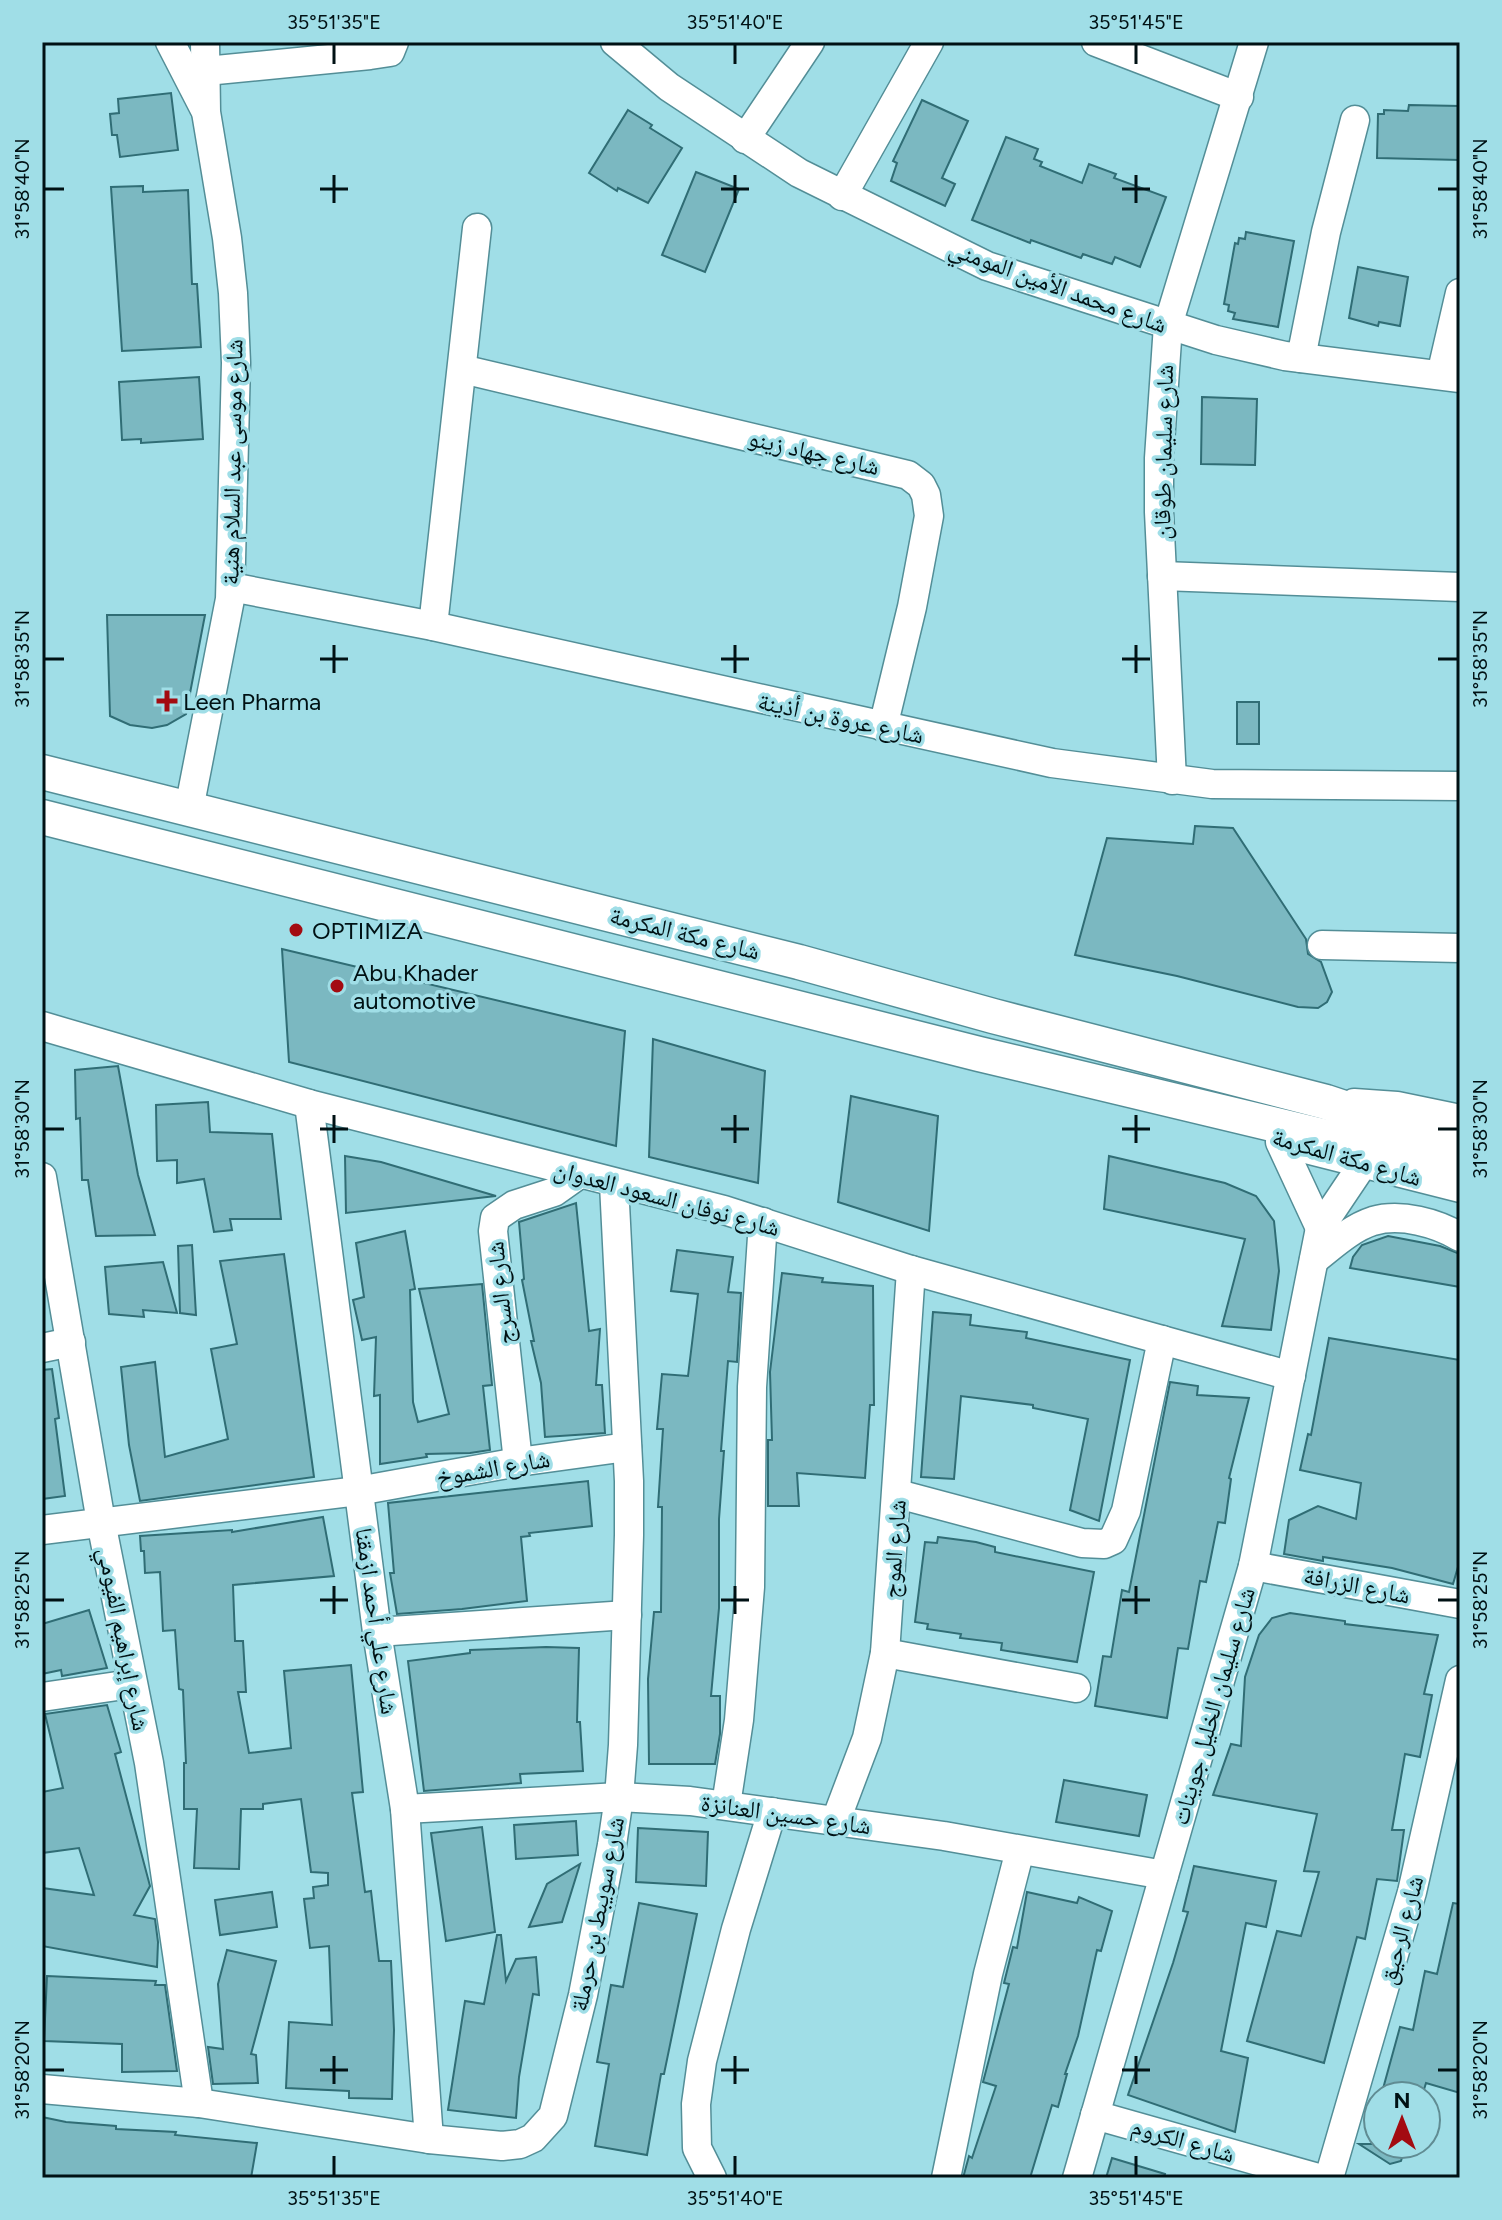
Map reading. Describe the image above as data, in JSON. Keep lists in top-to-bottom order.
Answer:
{
  "streets": {
    "main road": ["شارع مكة المكرمة"],
    "street": [
      "شارع محمد الأمين المومني",
      "شارع جهاد زينو",
      "شارع سليمان طوقان",
      "شارع موسى عبد السلام هنية",
      "شارع عروة بن أذينة",
      "شارع نوفان السعود العدوان",
      "شارع السرج",
      "شارع الشموخ",
      "شارع الموج",
      "شارع الزرافة",
      "شارع علي أحمد ازمقنا",
      "شارع إبراهيم الفيومي",
      "شارع سليمان الخليل جوينات",
      "شارع حسين العنانزة",
      "شارع سويبط بن حرملة",
      "شارع الرحيق",
      "شارع الكروم"
    ]
  },
  "crossings": [
    ["شارع محمد الأمين المومني", "شارع سليمان طوقان"],
    ["شارع جهاد زينو", "شارع عروة بن أذينة"],
    ["شارع سليمان طوقان", "شارع عروة بن أذينة"],
    ["شارع موسى عبد السلام هنية", "شارع عروة بن أذينة"],
    ["شارع موسى عبد السلام هنية", "شارع مكة المكرمة"],
    ["شارع مكة المكرمة", "شارع سليمان الخليل جوينات"],
    ["شارع نوفان السعود العدوان", "شارع السرج"],
    ["شارع نوفان السعود العدوان", "شارع الموج"],
    ["شارع نوفان السعود العدوان", "شارع علي أحمد ازمقنا"],
    ["شارع نوفان السعود العدوان", "شارع سليمان الخليل جوينات"],
    ["شارع نوفان السعود العدوان", "شارع سويبط بن حرملة"],
    ["شارع السرج", "شارع الشموخ"],
    ["شارع الشموخ", "شارع علي أحمد ازمقنا"],
    ["شارع الشموخ", "شارع إبراهيم الفيومي"],
    ["شارع الشموخ", "شارع سويبط بن حرملة"],
    ["شارع الموج", "شارع حسين العنانزة"],
    ["شارع الزرافة", "شارع سليمان الخليل جوينات"],
    ["شارع علي أحمد ازمقنا", "شارع حسين العنانزة"],
    ["شارع علي أحمد ازمقنا", "شارع سويبط بن حرملة"],
    ["شارع إبراهيم الفيومي", "شارع سويبط بن حرملة"],
    ["شارع سليمان الخليل جوينات", "شارع حسين العنانزة"],
    ["شارع سليمان الخليل جوينات", "شارع الكروم"],
    ["شارع حسين العنانزة", "شارع سويبط بن حرملة"]
  ],
  "places": {
    "health": ["Leen Pharma"],
    "other": ["OPTIMIZA", "Abu Khader automotive"]
  },
  "north": "top",
  "coordinates": [
    "35°51'35\"E",
    "35°51'40\"E",
    "35°51'45\"E",
    "31°58'40\"N",
    "31°58'35\"N",
    "31°58'30\"N",
    "31°58'25\"N",
    "31°58'20\"N"
  ]
}
